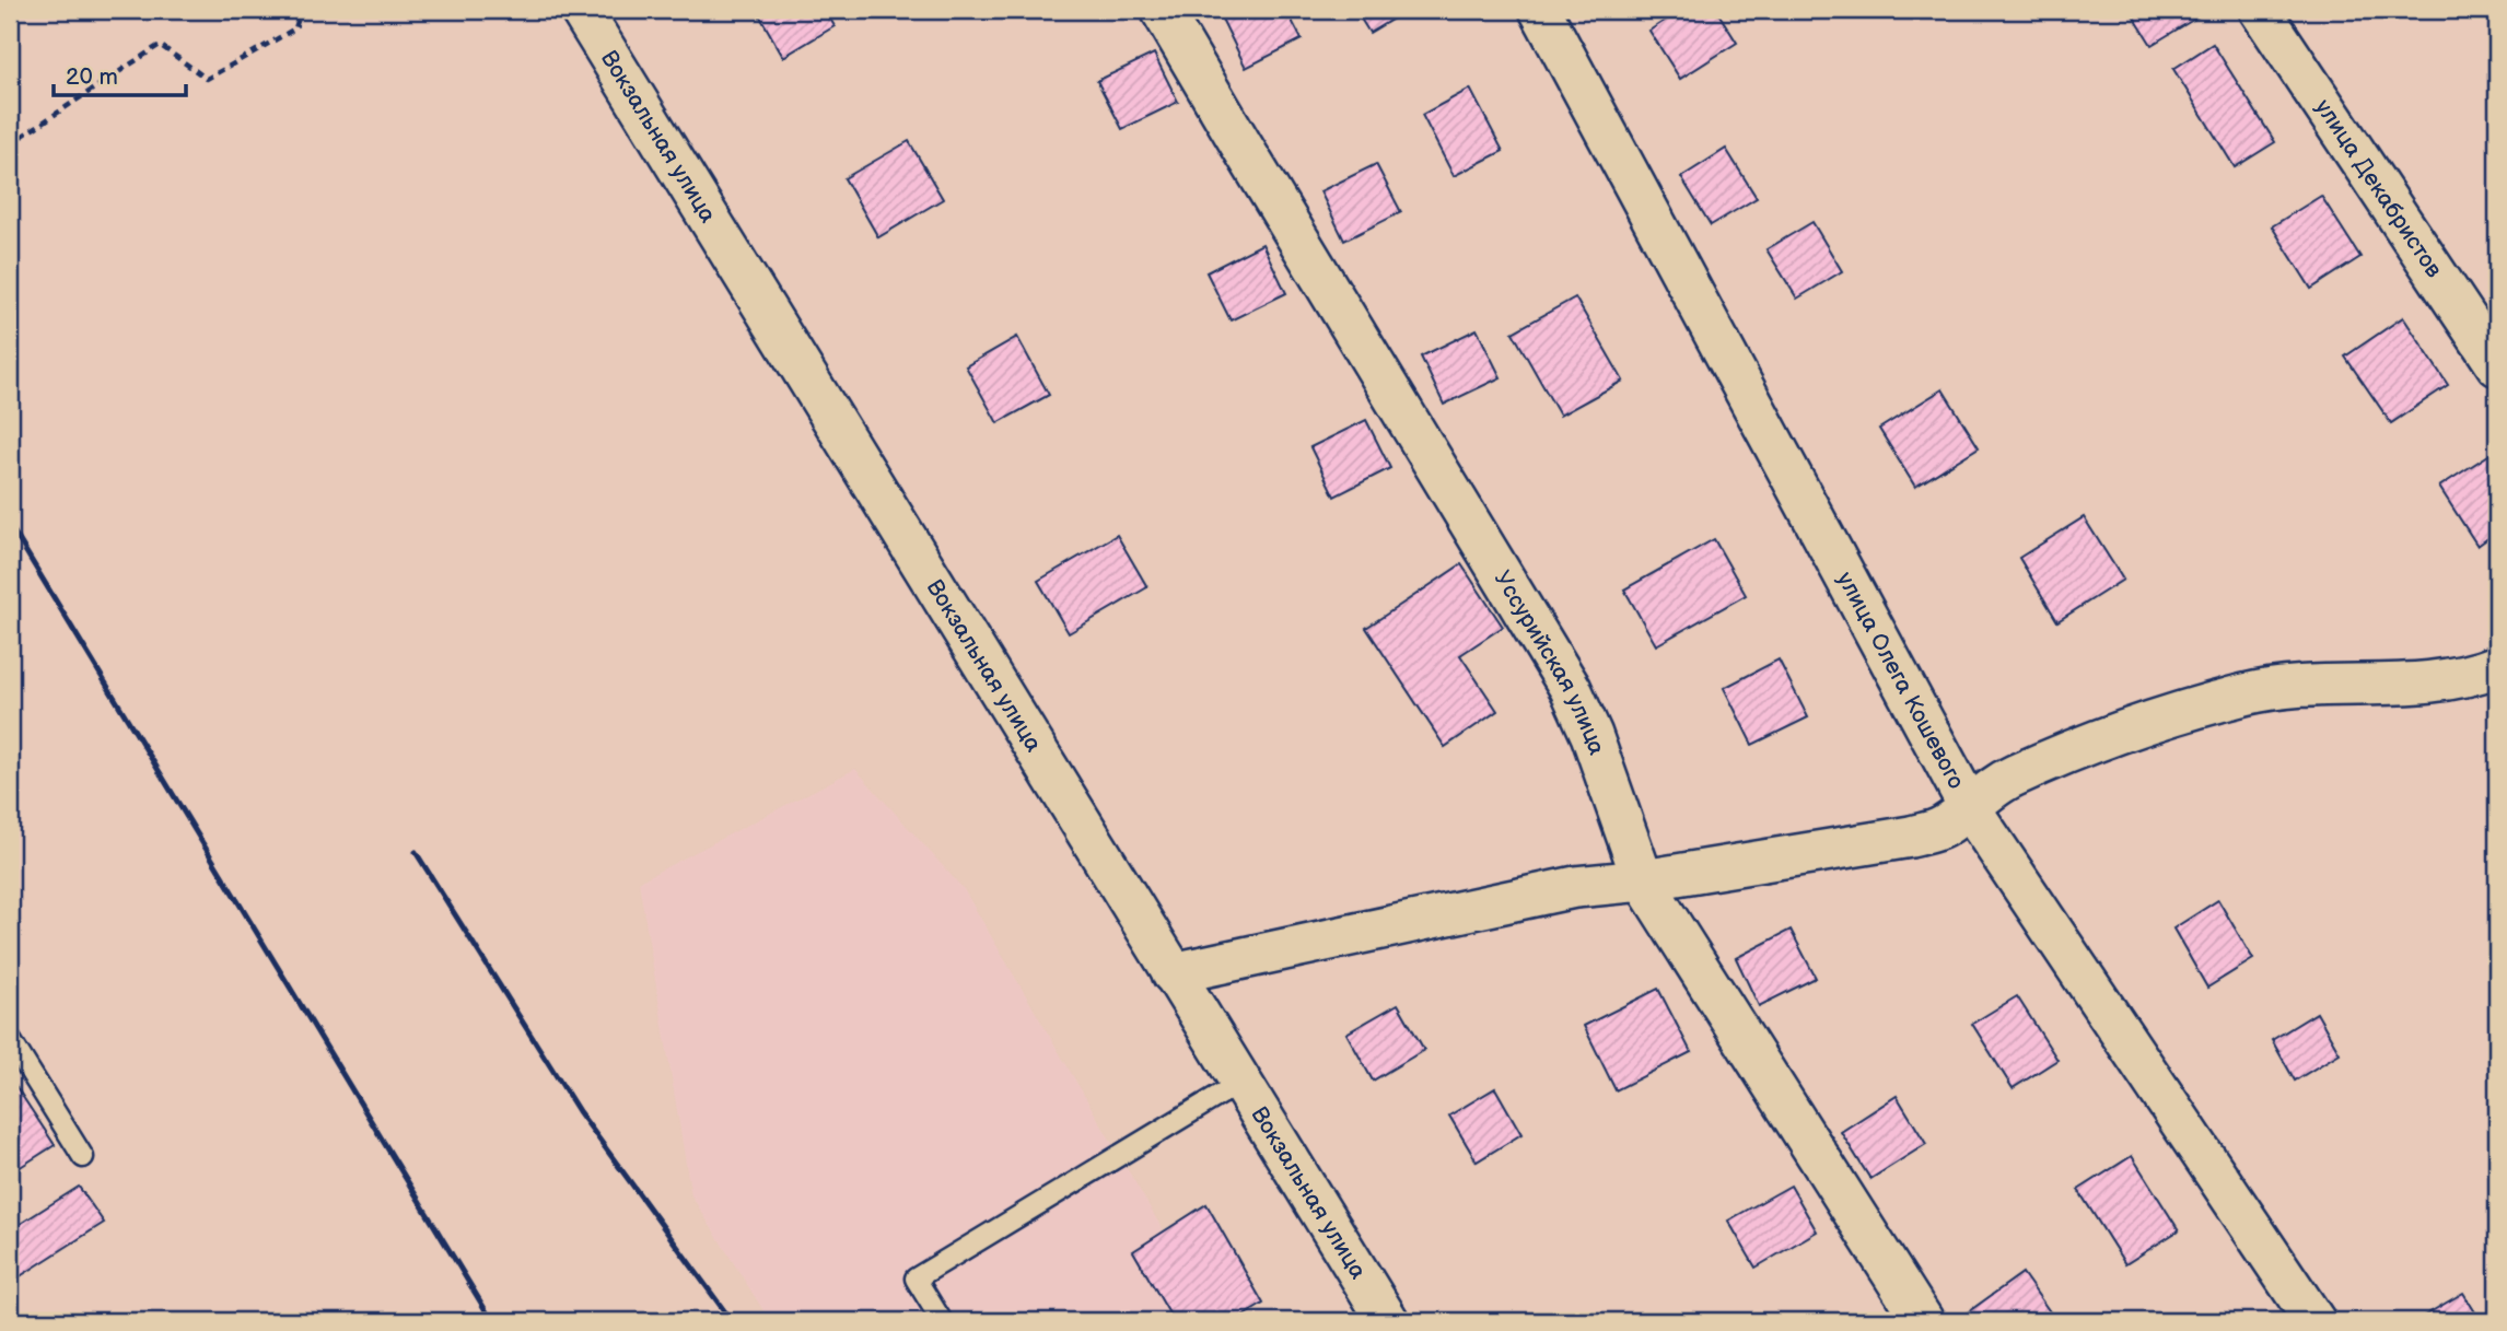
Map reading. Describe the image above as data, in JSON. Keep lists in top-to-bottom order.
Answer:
{
  "streets": {
    "street": [
      "Вокзальная улица",
      "улица Декабристов",
      "Уссурийская улица",
      "улица Олега Кошевого"
    ]
  },
  "scale_bar": "20 m"
}
